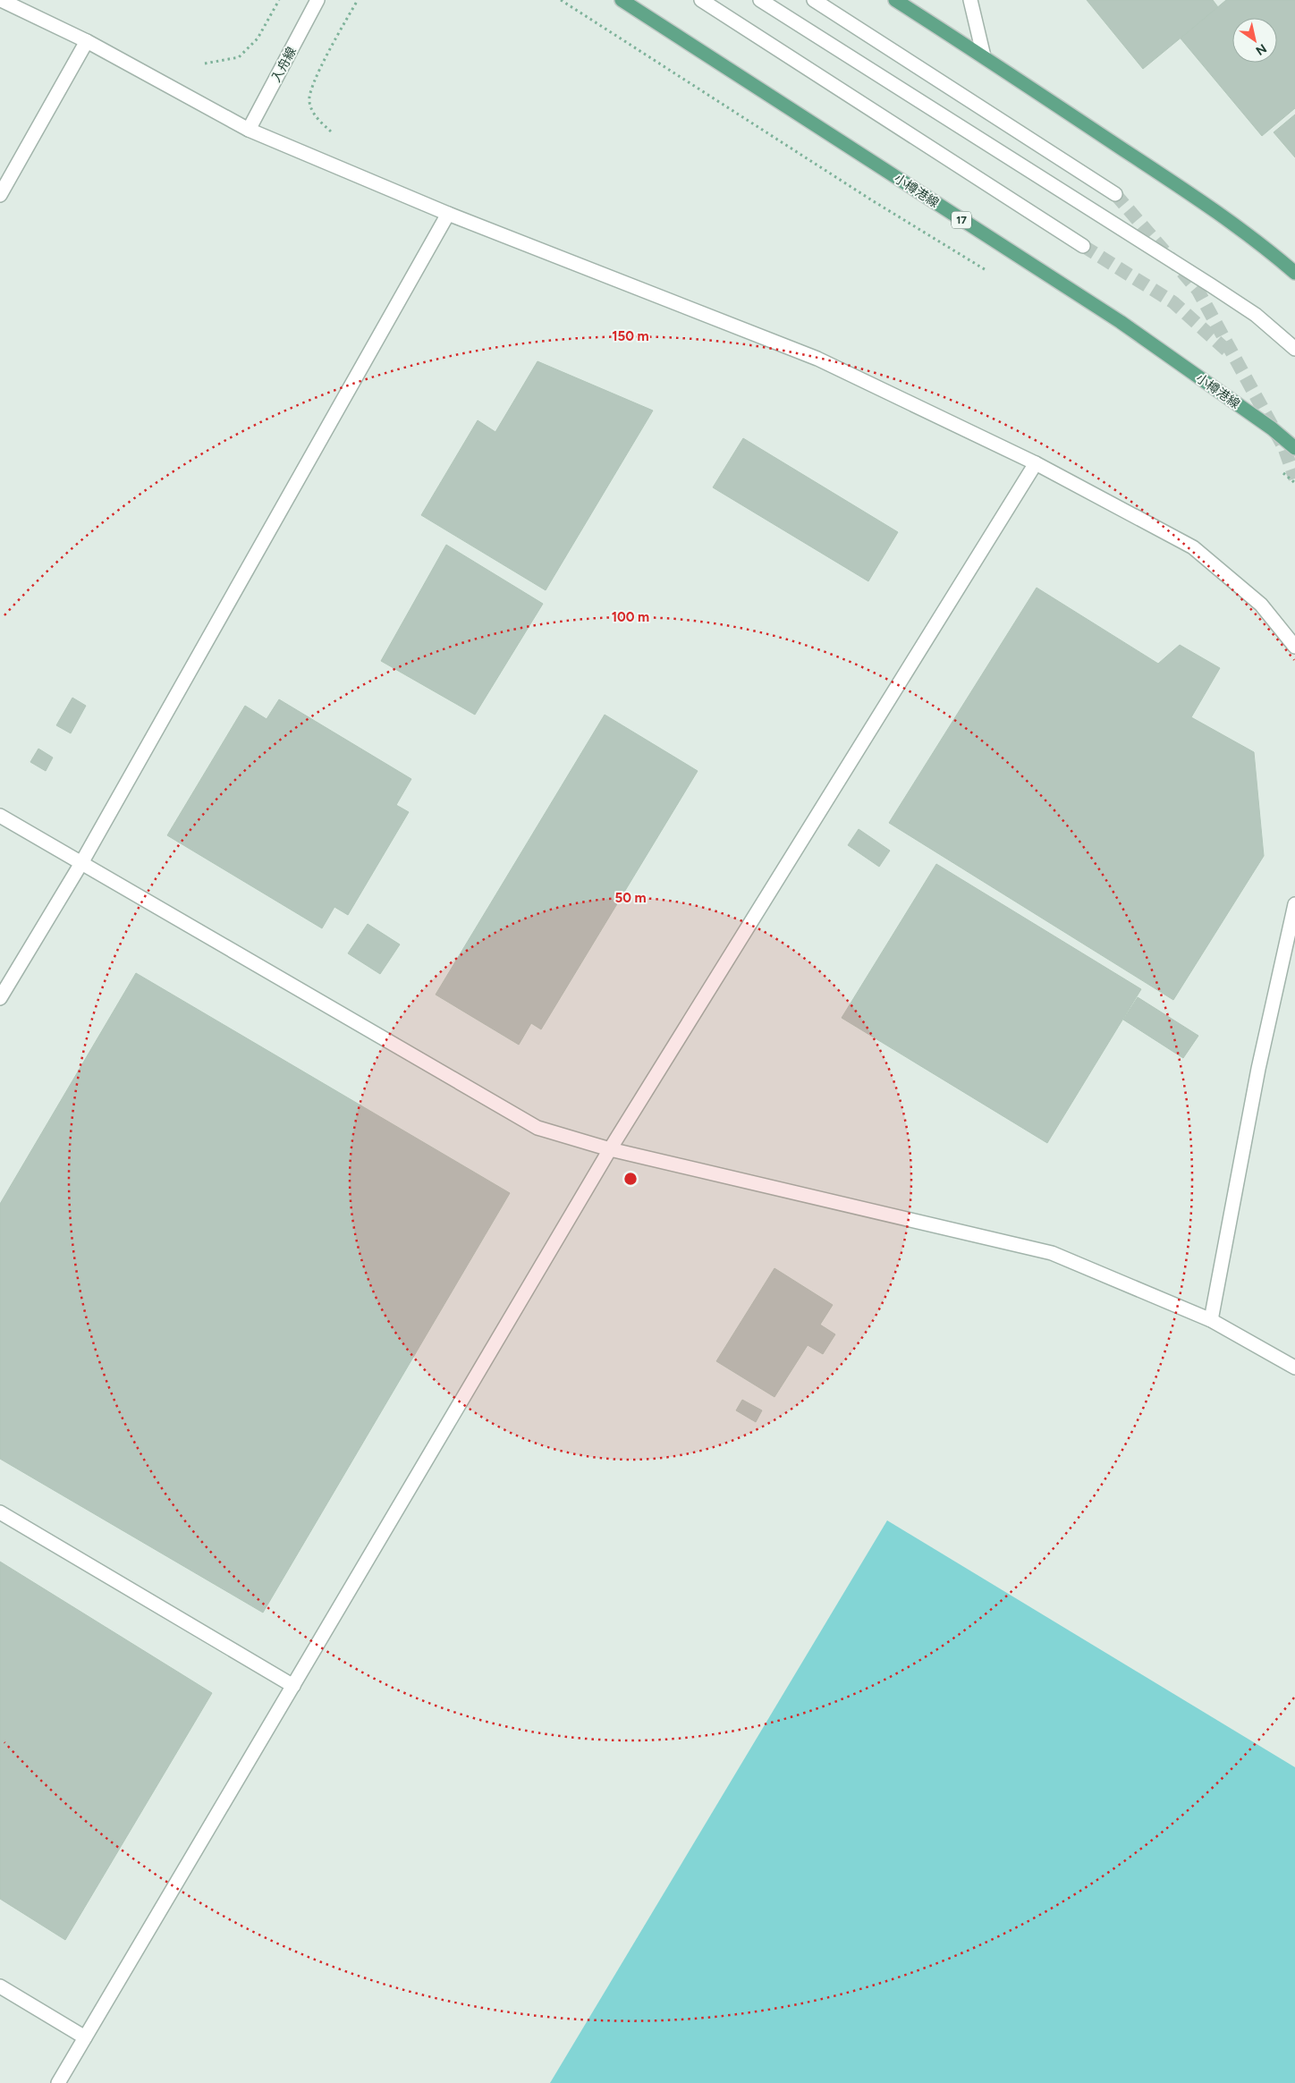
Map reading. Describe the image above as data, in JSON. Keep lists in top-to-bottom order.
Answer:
{
  "streets": {
    "main road": ["小樽港線", "17"],
    "street": ["入舟線"]
  },
  "north": "bottom right",
  "rings": ["150 m", "100 m", "50 m"]
}
